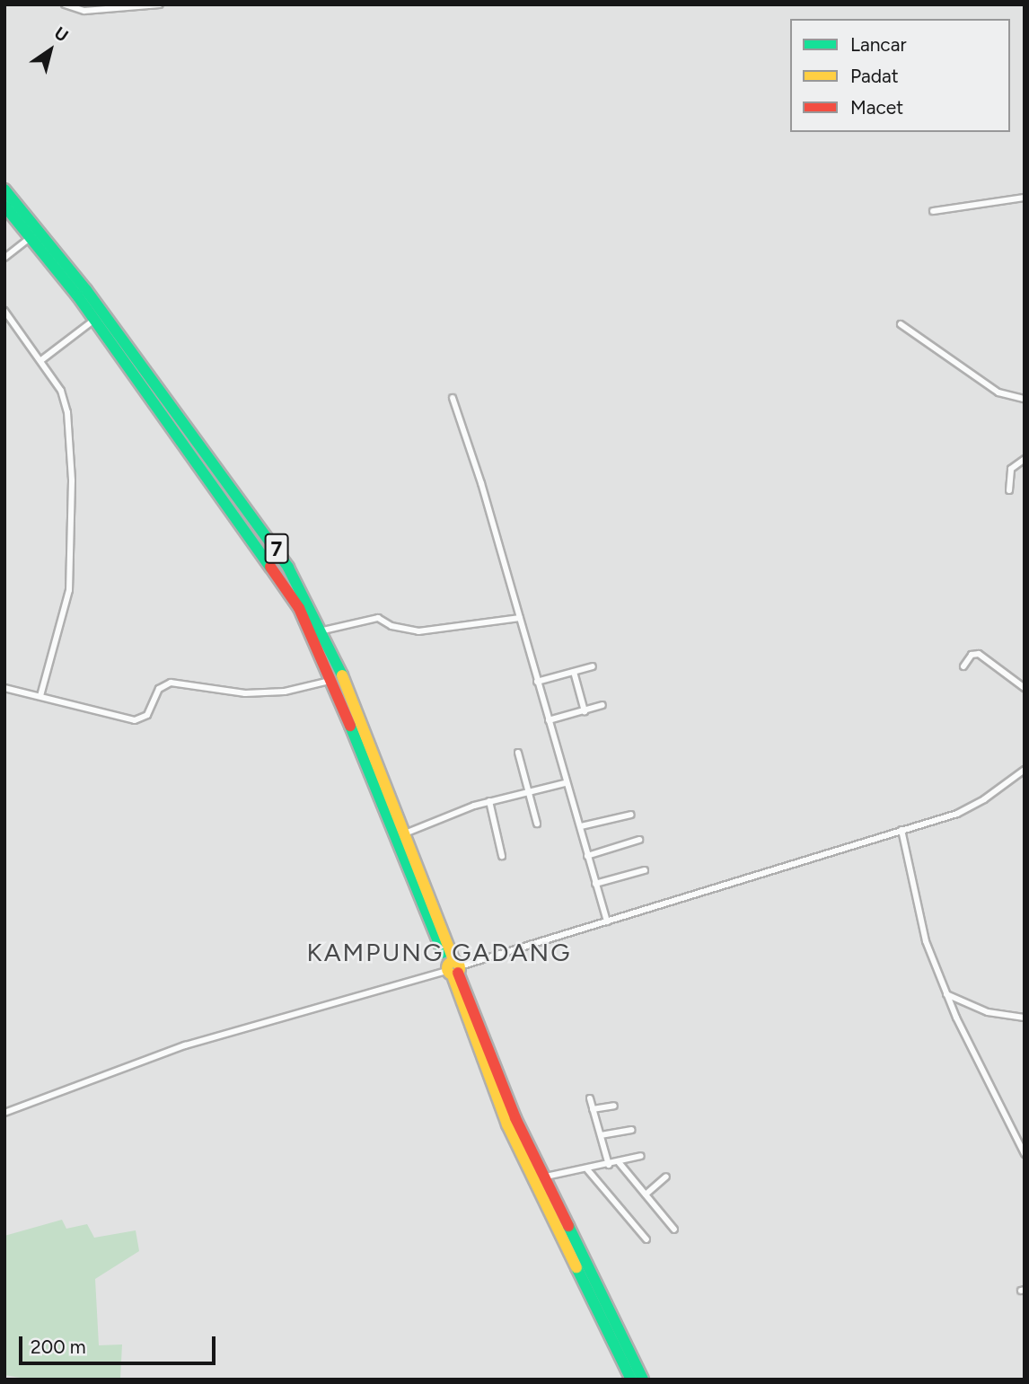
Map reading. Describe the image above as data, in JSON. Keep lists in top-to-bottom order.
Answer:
{
  "streets": {
    "highway": ["7"]
  },
  "districts": ["KAMPUNG GADANG"],
  "legend": ["Lancar", "Padat", "Macet"],
  "scale_bar": "200 m",
  "north": "top right"
}
